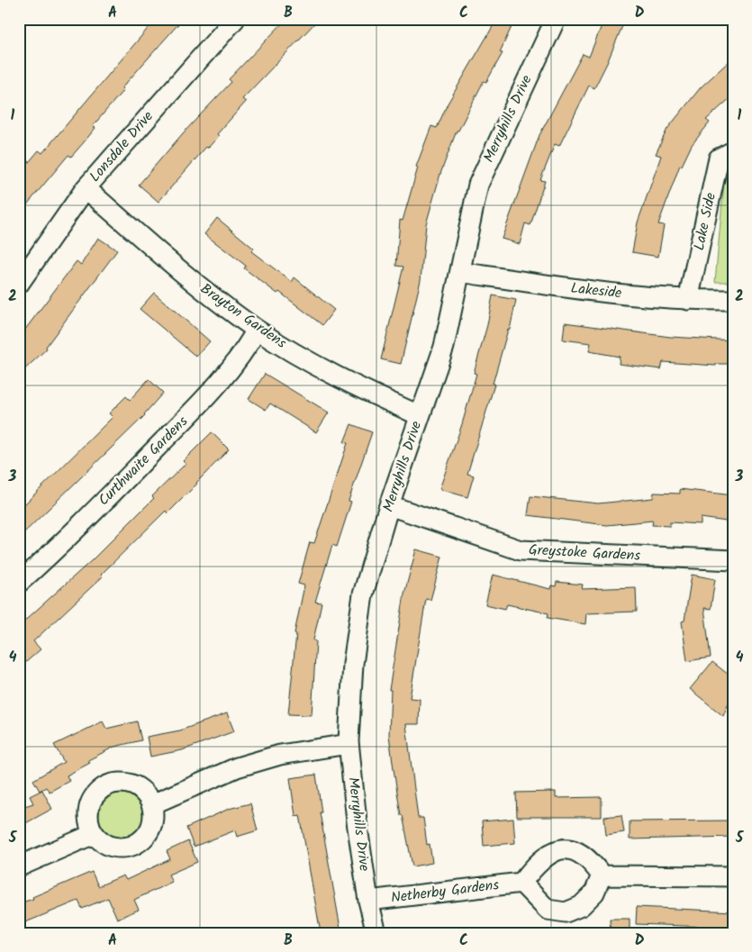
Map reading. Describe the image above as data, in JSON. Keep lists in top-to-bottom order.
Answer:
{
  "streets": {
    "street": [
      "Merryhills Drive",
      "Lonsdale Drive",
      "Lake Side",
      "Lakeside",
      "Brayton Gardens",
      "Curthwaite Gardens",
      "Greystoke Gardens",
      "Netherby Gardens"
    ]
  },
  "crossings": [
    ["Merryhills Drive", "Lakeside"],
    ["Merryhills Drive", "Brayton Gardens"],
    ["Merryhills Drive", "Greystoke Gardens"],
    ["Merryhills Drive", "Netherby Gardens"],
    ["Lonsdale Drive", "Brayton Gardens"],
    ["Lake Side", "Lakeside"],
    ["Brayton Gardens", "Curthwaite Gardens"]
  ],
  "grid": {
    "columns": [
      "A",
      "B",
      "C",
      "D"
    ],
    "rows": [
      "1",
      "2",
      "3",
      "4",
      "5"
    ]
  }
}
